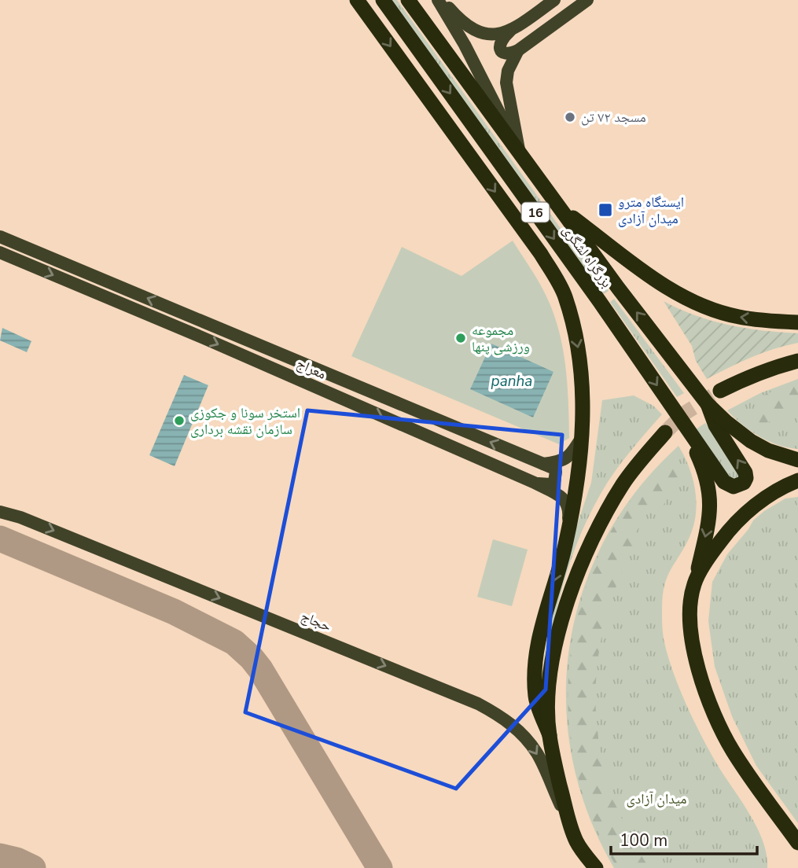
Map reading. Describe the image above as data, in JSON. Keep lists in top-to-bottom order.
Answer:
{
  "streets": {
    "highway": ["16", "بزرگراه لشگری"],
    "main road": ["معراج", "حجاج"]
  },
  "crossings": [
    ["16", "بزرگراه لشگری"]
  ],
  "one_way": ["حجاج"],
  "water": ["panha"],
  "parks": ["میدان آزادی"],
  "places": {
    "other": ["مسجد ۷۲ تن", "مجموعه ورزشی پنها", "استخر سونا و جکوزی سازمان نقشه برداری"],
    "transit": ["ایستگاه مترو میدان آزادی"]
  },
  "scale_bar": "100 m"
}
